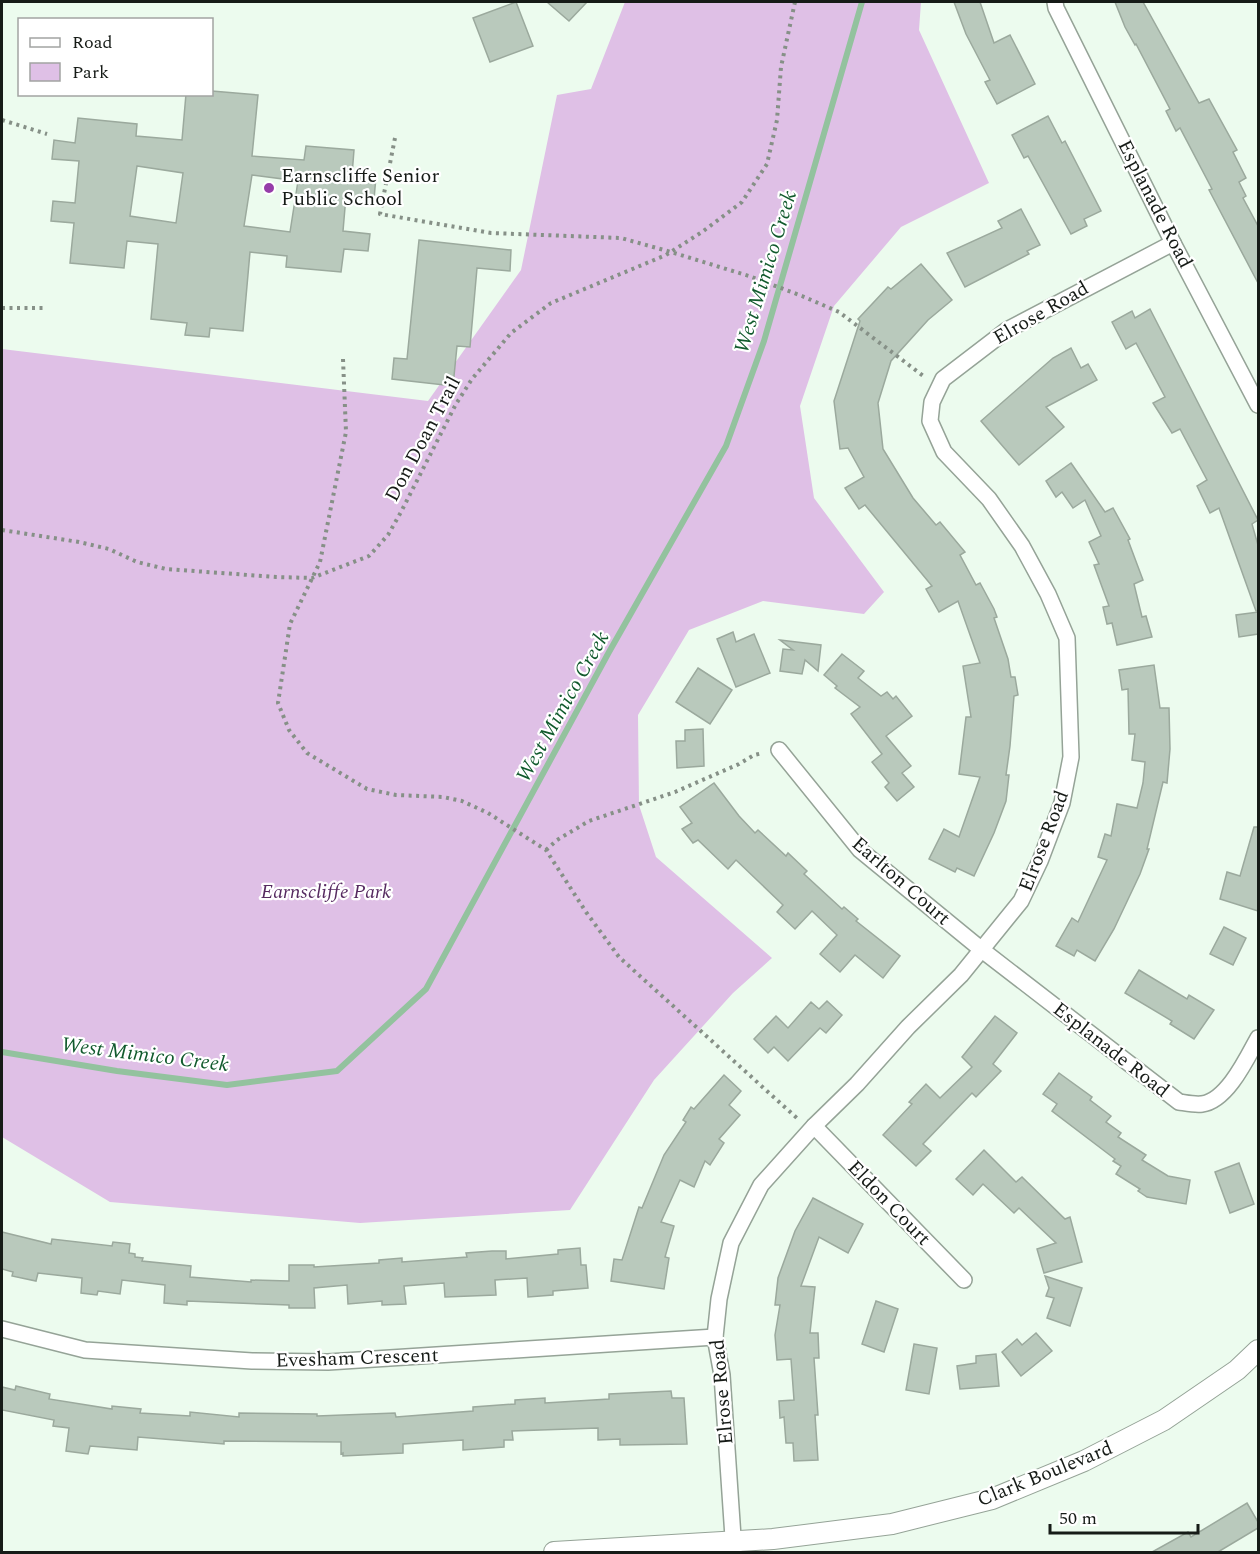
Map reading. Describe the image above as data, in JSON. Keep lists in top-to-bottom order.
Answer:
{
  "streets": {
    "street": [
      "Esplanade Road",
      "Elrose Road",
      "Earlton Court",
      "Eldon Court",
      "Evesham Crescent",
      "Clark Boulevard"
    ],
    "path": ["Don Doan Trail"]
  },
  "crossings": [
    ["Esplanade Road", "Elrose Road"],
    ["Esplanade Road", "Earlton Court"],
    ["Elrose Road", "Earlton Court"],
    ["Elrose Road", "Eldon Court"],
    ["Elrose Road", "Evesham Crescent"],
    ["Elrose Road", "Clark Boulevard"]
  ],
  "water": ["West Mimico Creek"],
  "parks": ["Earnscliffe Park"],
  "places": ["Earnscliffe Senior Public School"],
  "legend": ["Road", "Park"],
  "scale_bar": "50 m"
}
